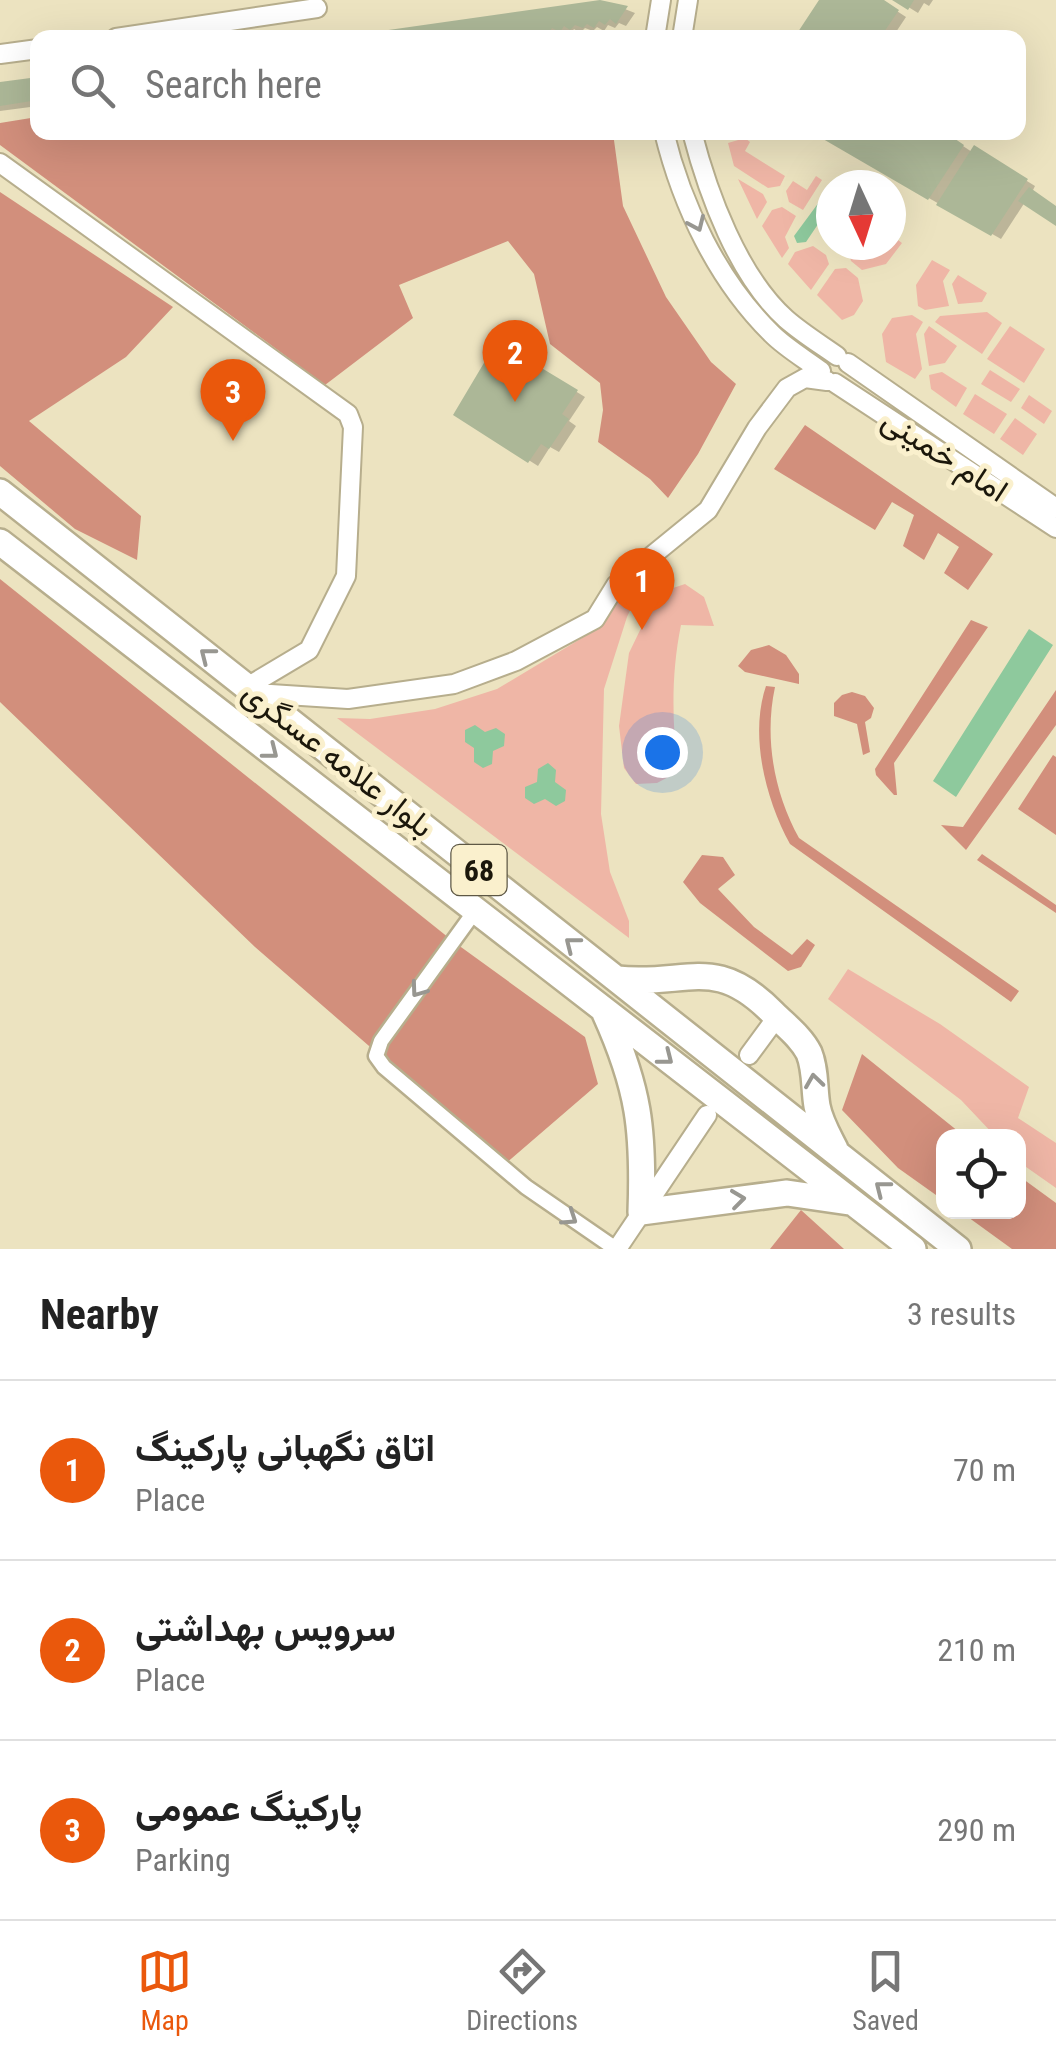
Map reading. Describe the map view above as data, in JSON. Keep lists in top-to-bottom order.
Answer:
{
  "streets": {
    "highway": ["بلوار علامه عسگری", "68"],
    "street": ["امام خمینی"]
  },
  "north": "bottom",
  "page": {
    "search": "Search here",
    "pins": ["2", "3", "1"],
    "heading": ["Nearby", "3 results"],
    "list": [
      {
        "mark": "1",
        "name": "اتاق نگهبانی پارکینگ",
        "note": "Place",
        "value": "70 m"
      },
      {
        "mark": "2",
        "name": "سرویس بهداشتی",
        "note": "Place",
        "value": "210 m"
      },
      {
        "mark": "3",
        "name": "پارکینگ عمومی",
        "note": "Parking",
        "value": "290 m"
      }
    ],
    "nav": ["Map", "Directions", "Saved"]
  }
}
